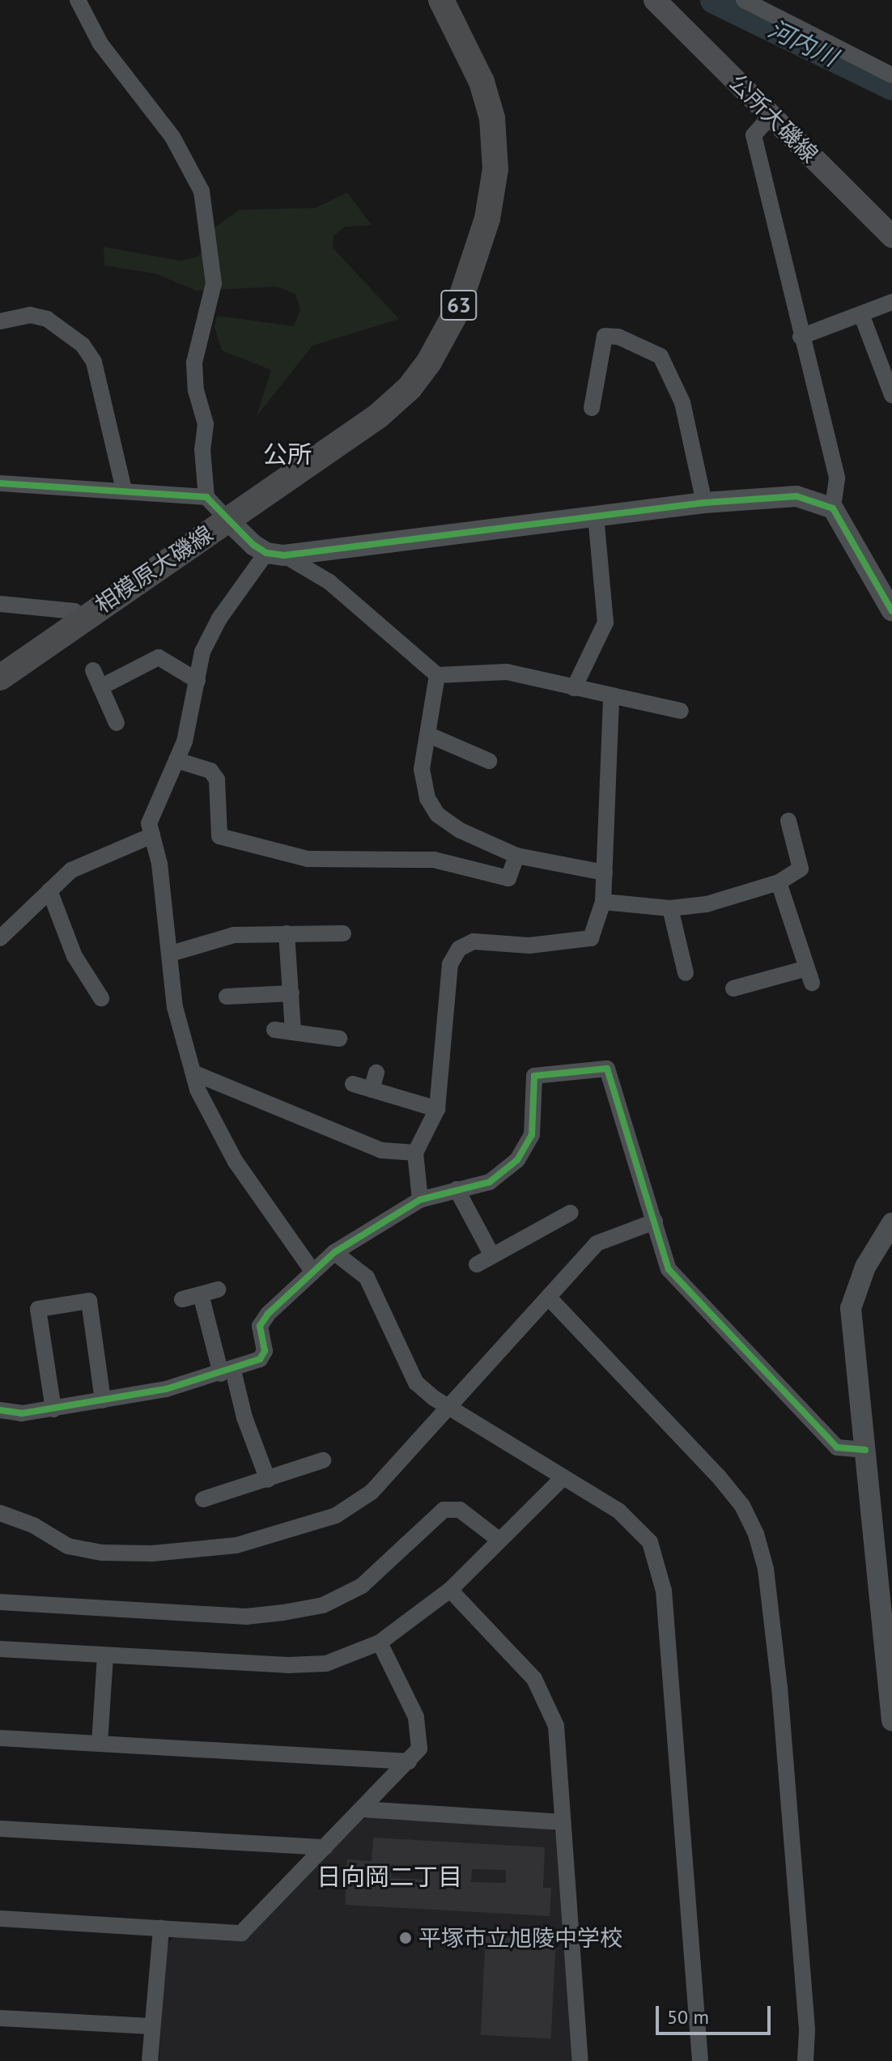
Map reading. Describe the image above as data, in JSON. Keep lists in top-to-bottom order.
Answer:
{
  "streets": {
    "main road": ["公所大磯線", "63", "相模原大磯線"]
  },
  "districts": ["公所", "日向岡二丁目"],
  "water": ["河内川"],
  "places": ["平塚市立旭陵中学校"],
  "scale_bar": "50 m"
}
